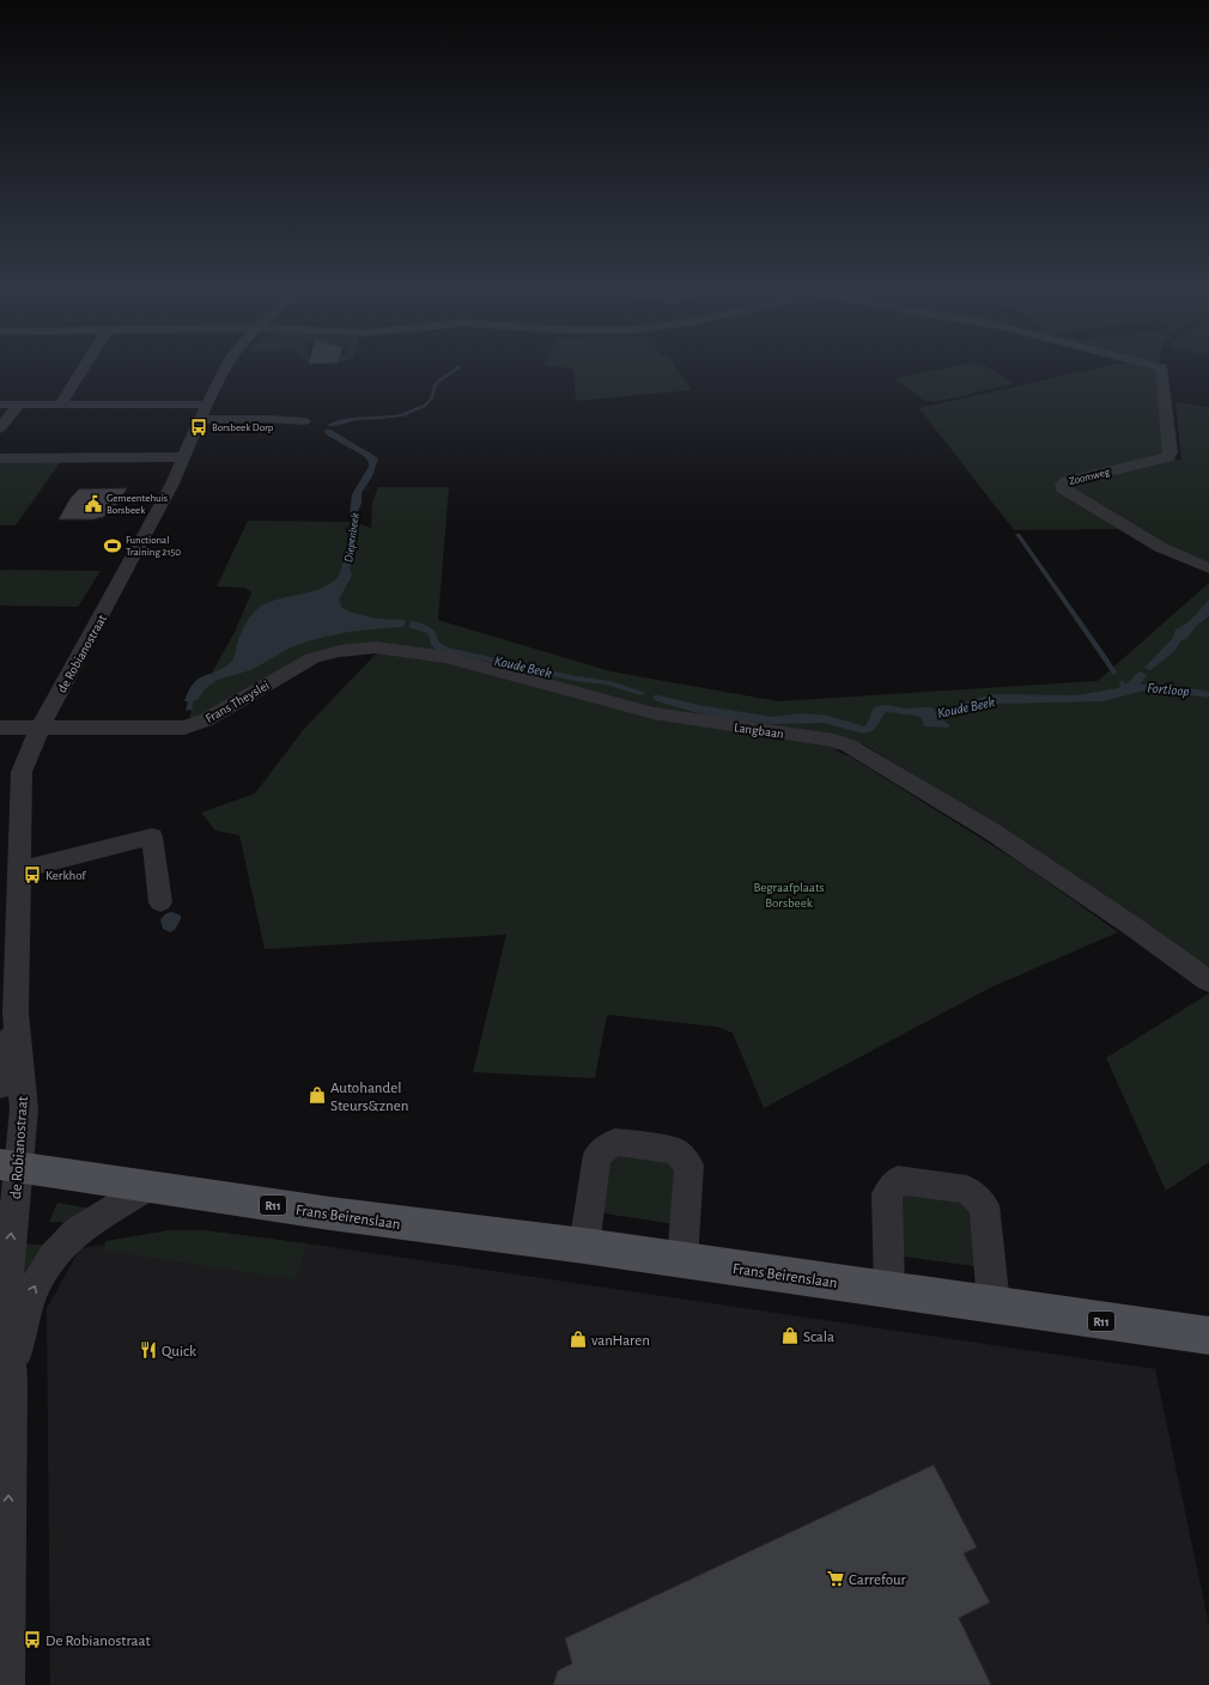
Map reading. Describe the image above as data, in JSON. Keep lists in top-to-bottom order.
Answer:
{
  "streets": {
    "main road": ["R11", "Frans Beirenslaan"],
    "street": [
      "Zoomweg",
      "de Robianostraat",
      "Frans Theyslei",
      "Langbaan"
    ]
  },
  "crossings": [
    ["de Robianostraat", "Frans Theyslei"],
    ["de Robianostraat", "Frans Beirenslaan"],
    ["Frans Theyslei", "Langbaan"]
  ],
  "one_way": ["de Robianostraat"],
  "water": ["Diepenbeek", "Koude Beek", "Fortloop"],
  "parks": ["Begraafplaats Borsbeek"],
  "places": {
    "bus stop": ["Borsbeek Dorp", "Kerkhof", "De Robianostraat"],
    "public building": ["Gemeentehuis Borsbeek"],
    "sports": ["Functional Training 2150"],
    "shop": ["Autohandel Steurs&znen", "Scala", "vanHaren"],
    "restaurant": ["Quick"],
    "supermarket": ["Carrefour"]
  }
}
